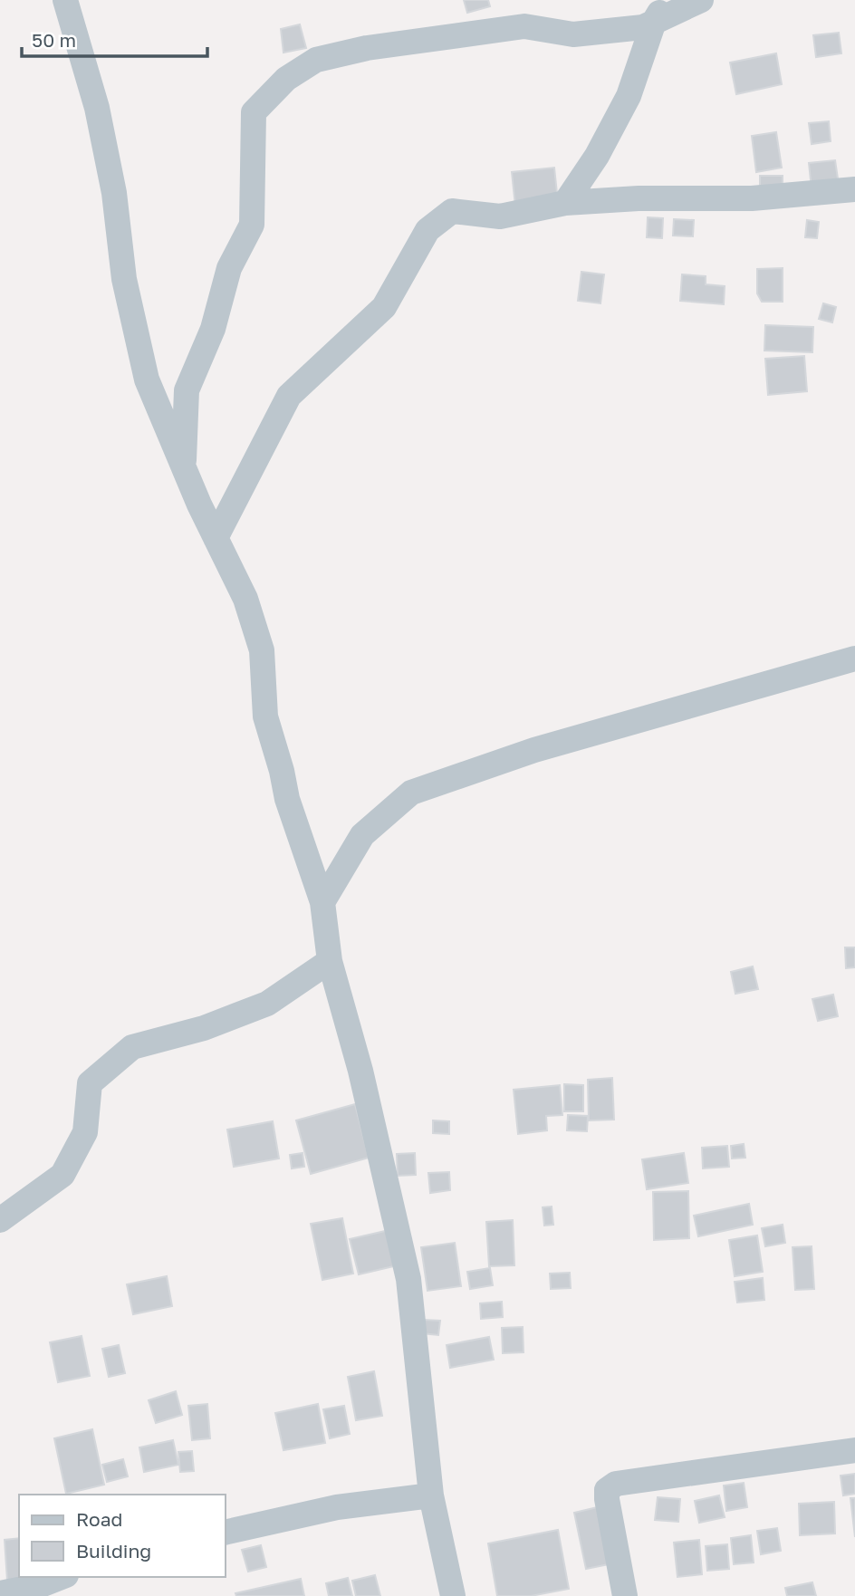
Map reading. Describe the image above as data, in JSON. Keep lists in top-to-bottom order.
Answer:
{
  "legend": ["Road", "Building"],
  "scale_bar": "50 m"
}
